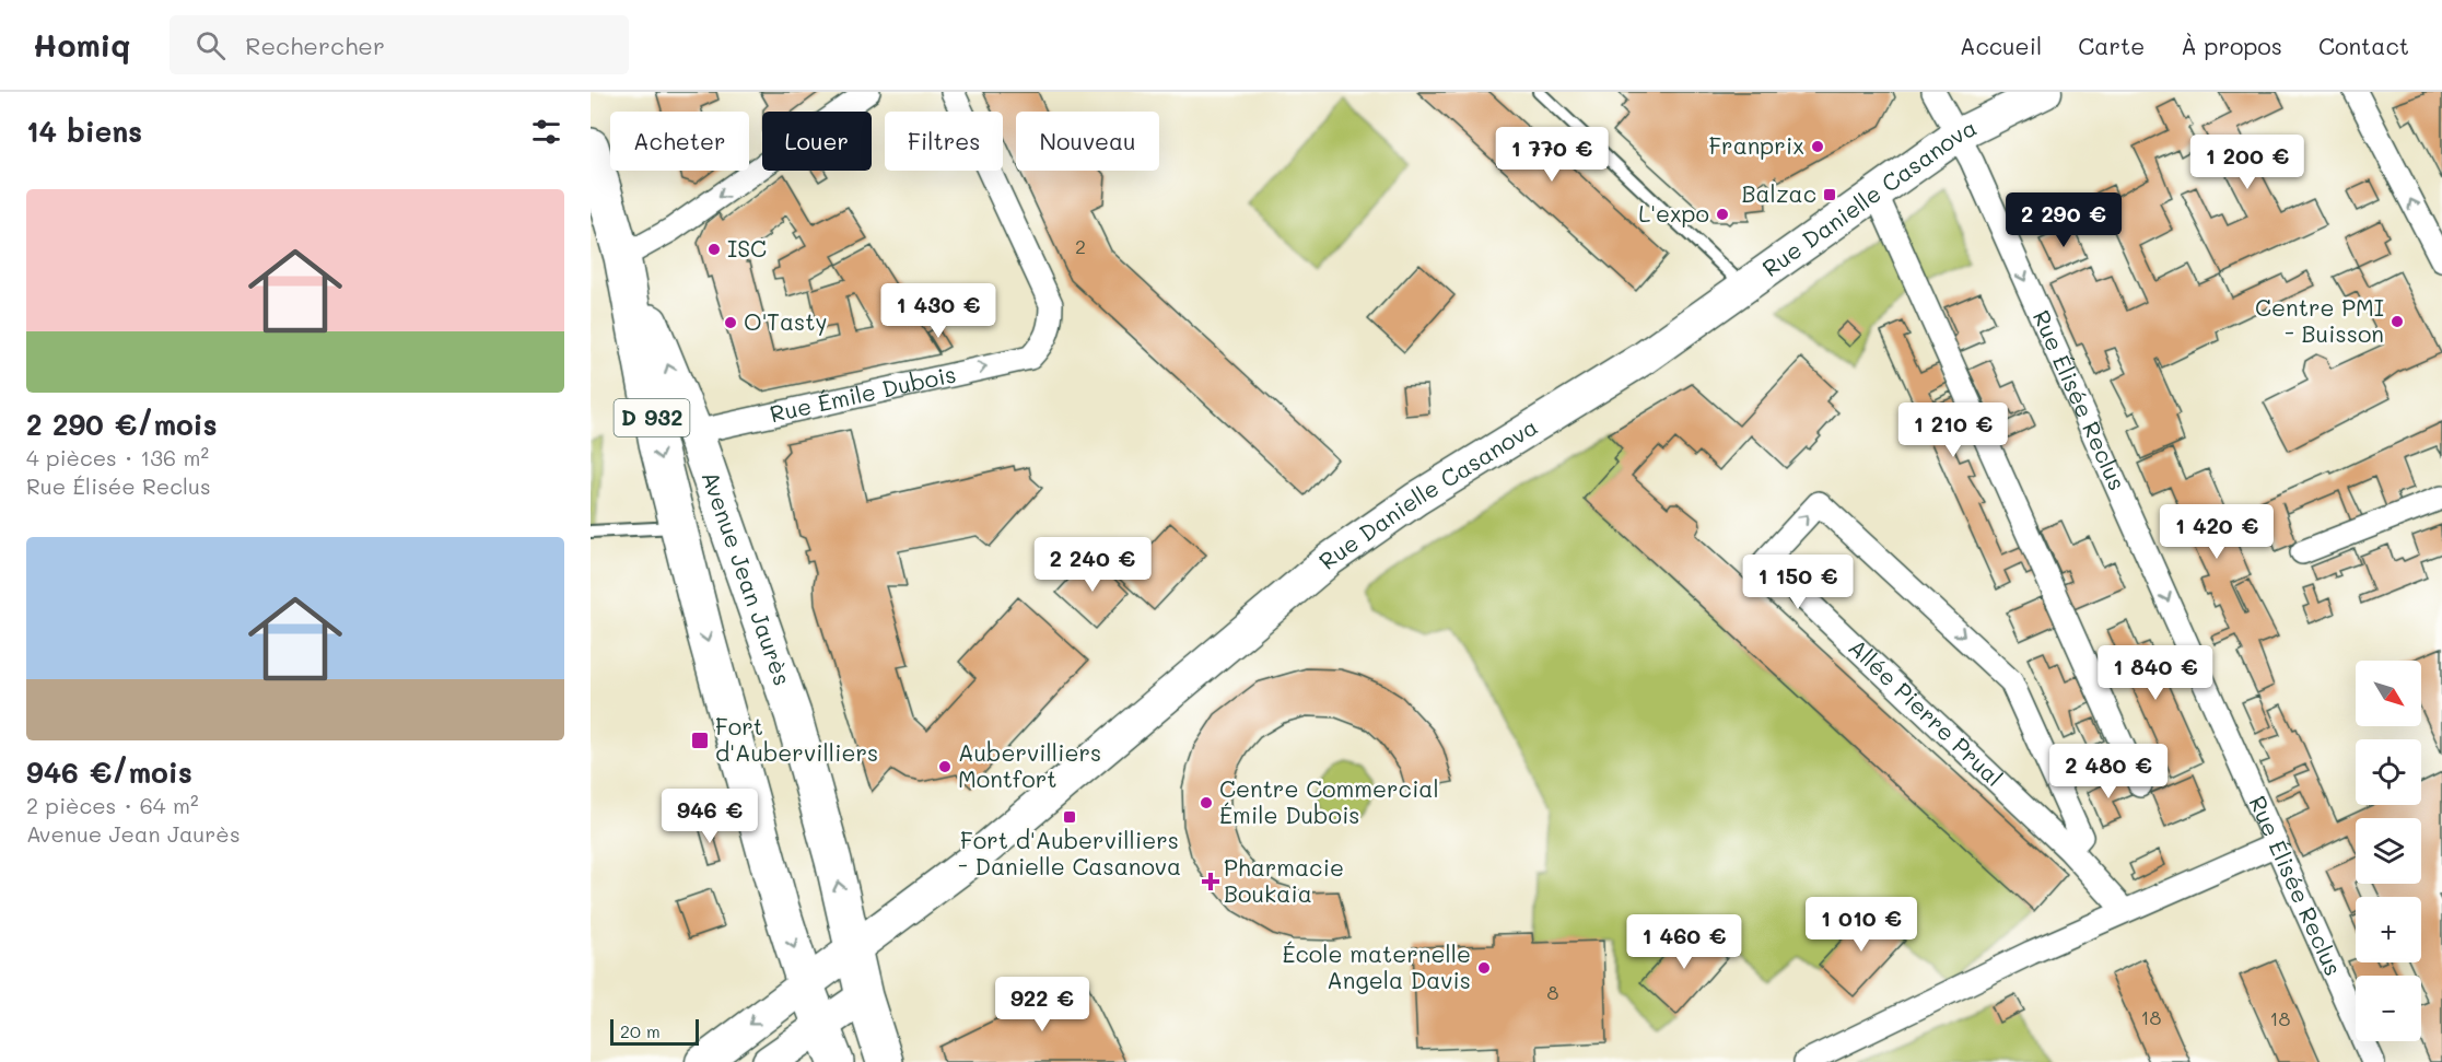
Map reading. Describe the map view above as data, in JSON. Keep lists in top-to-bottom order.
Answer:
{
  "streets": {
    "main road": ["Rue Danielle Casanova", "D 932", "Avenue Jean Jaurès"],
    "street": ["Rue Émile Dubois", "Rue Élisée Reclus", "Allée Pierre Prual"]
  },
  "crossings": [
    ["Rue Danielle Casanova", "Rue Élisée Reclus"],
    ["Rue Danielle Casanova", "Avenue Jean Jaurès"],
    ["Rue Émile Dubois", "Avenue Jean Jaurès"]
  ],
  "places": {
    "other": [
      "Franprix",
      "L'expo",
      "ISC",
      "Centre PMI - Buisson",
      "O'Tasty",
      "Aubervilliers Montfort",
      "Centre Commercial Émile Dubois",
      "École maternelle Angela Davis"
    ],
    "transit": ["Balzac", "Fort d'Aubervilliers", "Fort d'Aubervilliers - Danielle Casanova"],
    "health": ["Pharmacie Boukaia"]
  },
  "house_numbers": [
    "2",
    "8",
    "18",
    "18"
  ],
  "scale_bar": "20 m",
  "north": "bottom right",
  "page": {
    "header": "Homiq",
    "search": "Rechercher",
    "nav": [
      "Accueil",
      "Carte",
      "À propos",
      "Contact"
    ],
    "heading": "14 biens",
    "chip": [
      "Acheter",
      "Louer",
      "Filtres",
      "Nouveau"
    ],
    "price": [
      "1 770 €",
      "1 200 €",
      "2 290 €",
      "1 430 €",
      "1 210 €",
      "1 420 €",
      "2 240 €",
      "1 150 €",
      "1 840 €",
      "2 480 €",
      "946 €",
      "1 010 €",
      "1 460 €",
      "922 €"
    ],
    "list": [
      {
        "name": "2 290 €/mois",
        "note": "4 pièces · 136 m² · Rue Élisée Reclus"
      },
      {
        "name": "946 €/mois",
        "note": "2 pièces · 64 m² · Avenue Jean Jaurès"
      }
    ],
    "map_buttons": ["+", "−"],
    "scale": "20 m"
  }
}
